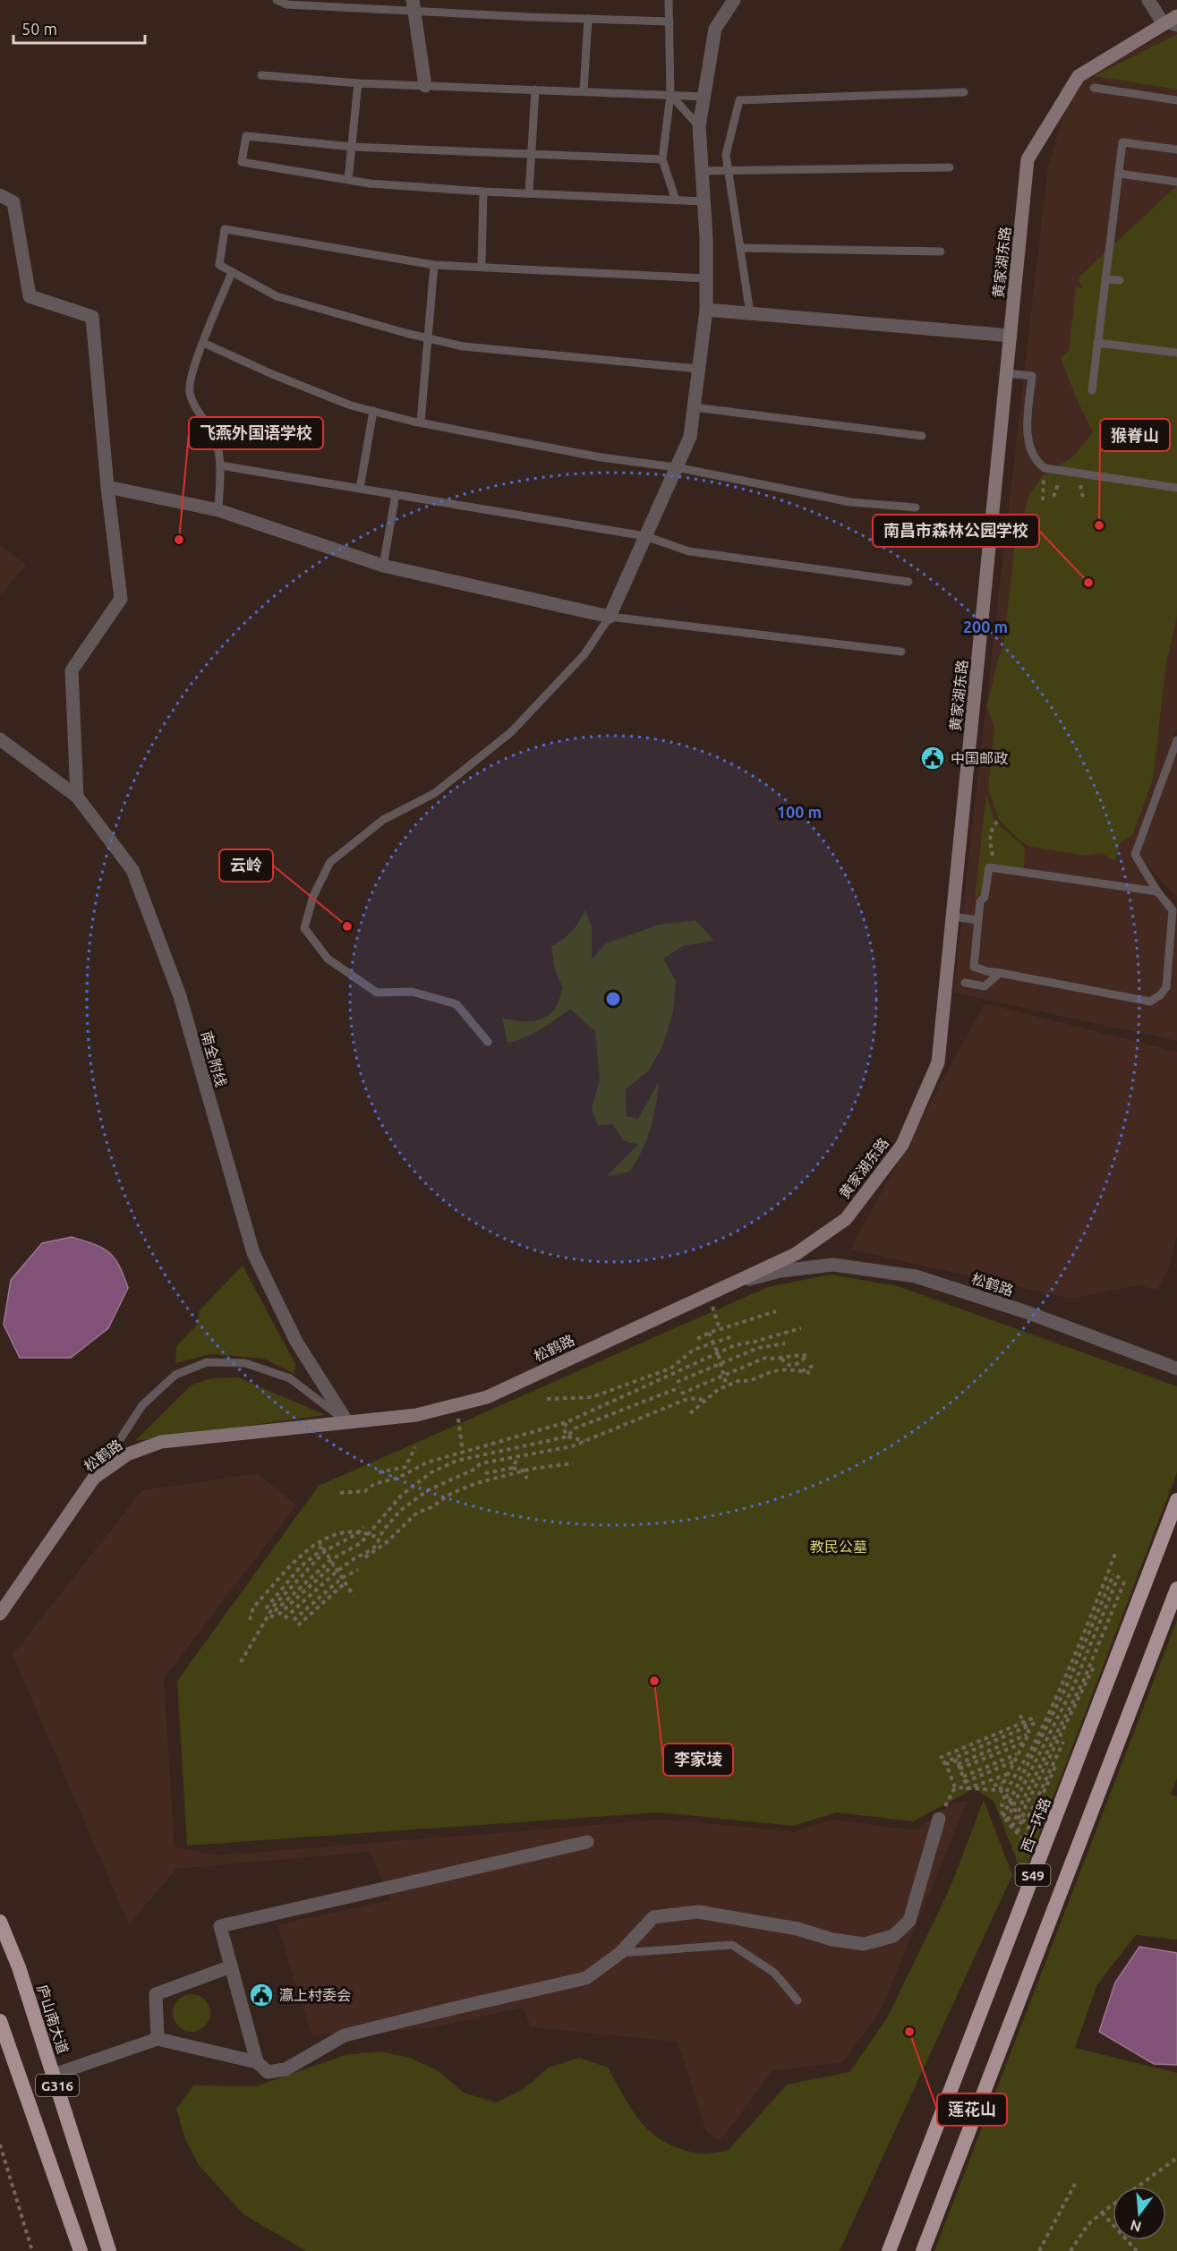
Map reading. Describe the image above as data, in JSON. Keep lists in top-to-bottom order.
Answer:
{
  "streets": {
    "highway": [
      "西一环路",
      "S49",
      "庐山南大道",
      "G316"
    ],
    "main road": ["黄家湖东路", "松鹤路"],
    "street": ["南全附线"]
  },
  "crossings": [
    ["黄家湖东路", "松鹤路"],
    ["南全附线", "松鹤路"]
  ],
  "parks": ["教民公墓"],
  "places": {
    "other": [
      "猴脊山",
      "飞燕外国语学校",
      "南昌市森林公园学校",
      "云岭",
      "李家堎",
      "莲花山"
    ],
    "public building": ["中国邮政", "瀛上村委会"]
  },
  "scale_bar": "50 m",
  "north": "bottom",
  "rings": ["200 m", "100 m"]
}
